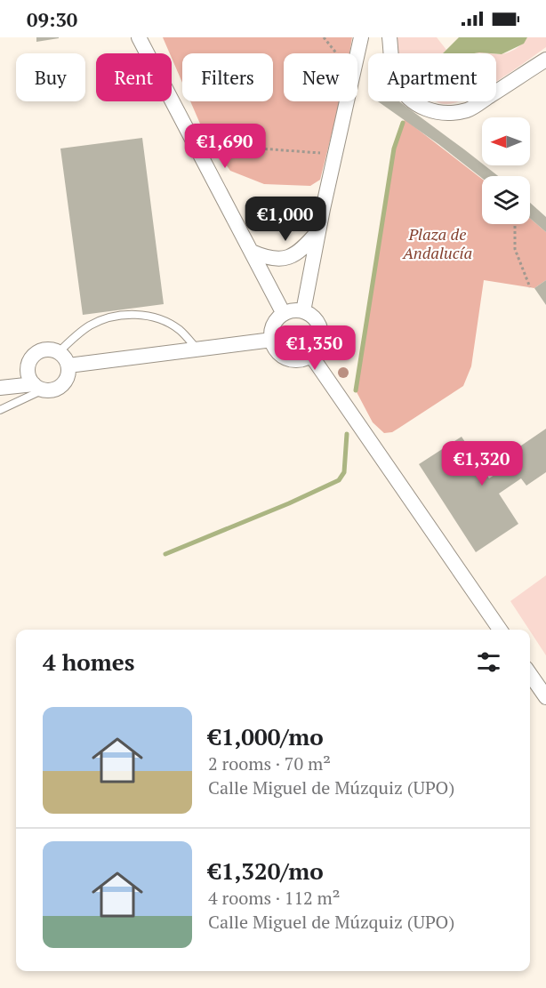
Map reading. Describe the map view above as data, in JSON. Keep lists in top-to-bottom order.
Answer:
{
  "parks": ["Plaza de Andalucía"],
  "north": "left",
  "page": {
    "status": "09:30",
    "chip": [
      "Buy",
      "Rent",
      "Filters",
      "New",
      "Apartment"
    ],
    "price": [
      "€1,690",
      "€1,000",
      "€1,350",
      "€1,320"
    ],
    "heading": "4 homes",
    "list": [
      {
        "name": "€1,000/mo",
        "note": "2 rooms · 70 m² · Calle Miguel de Múzquiz (UPO)"
      },
      {
        "name": "€1,320/mo",
        "note": "4 rooms · 112 m² · Calle Miguel de Múzquiz (UPO)"
      }
    ]
  }
}
